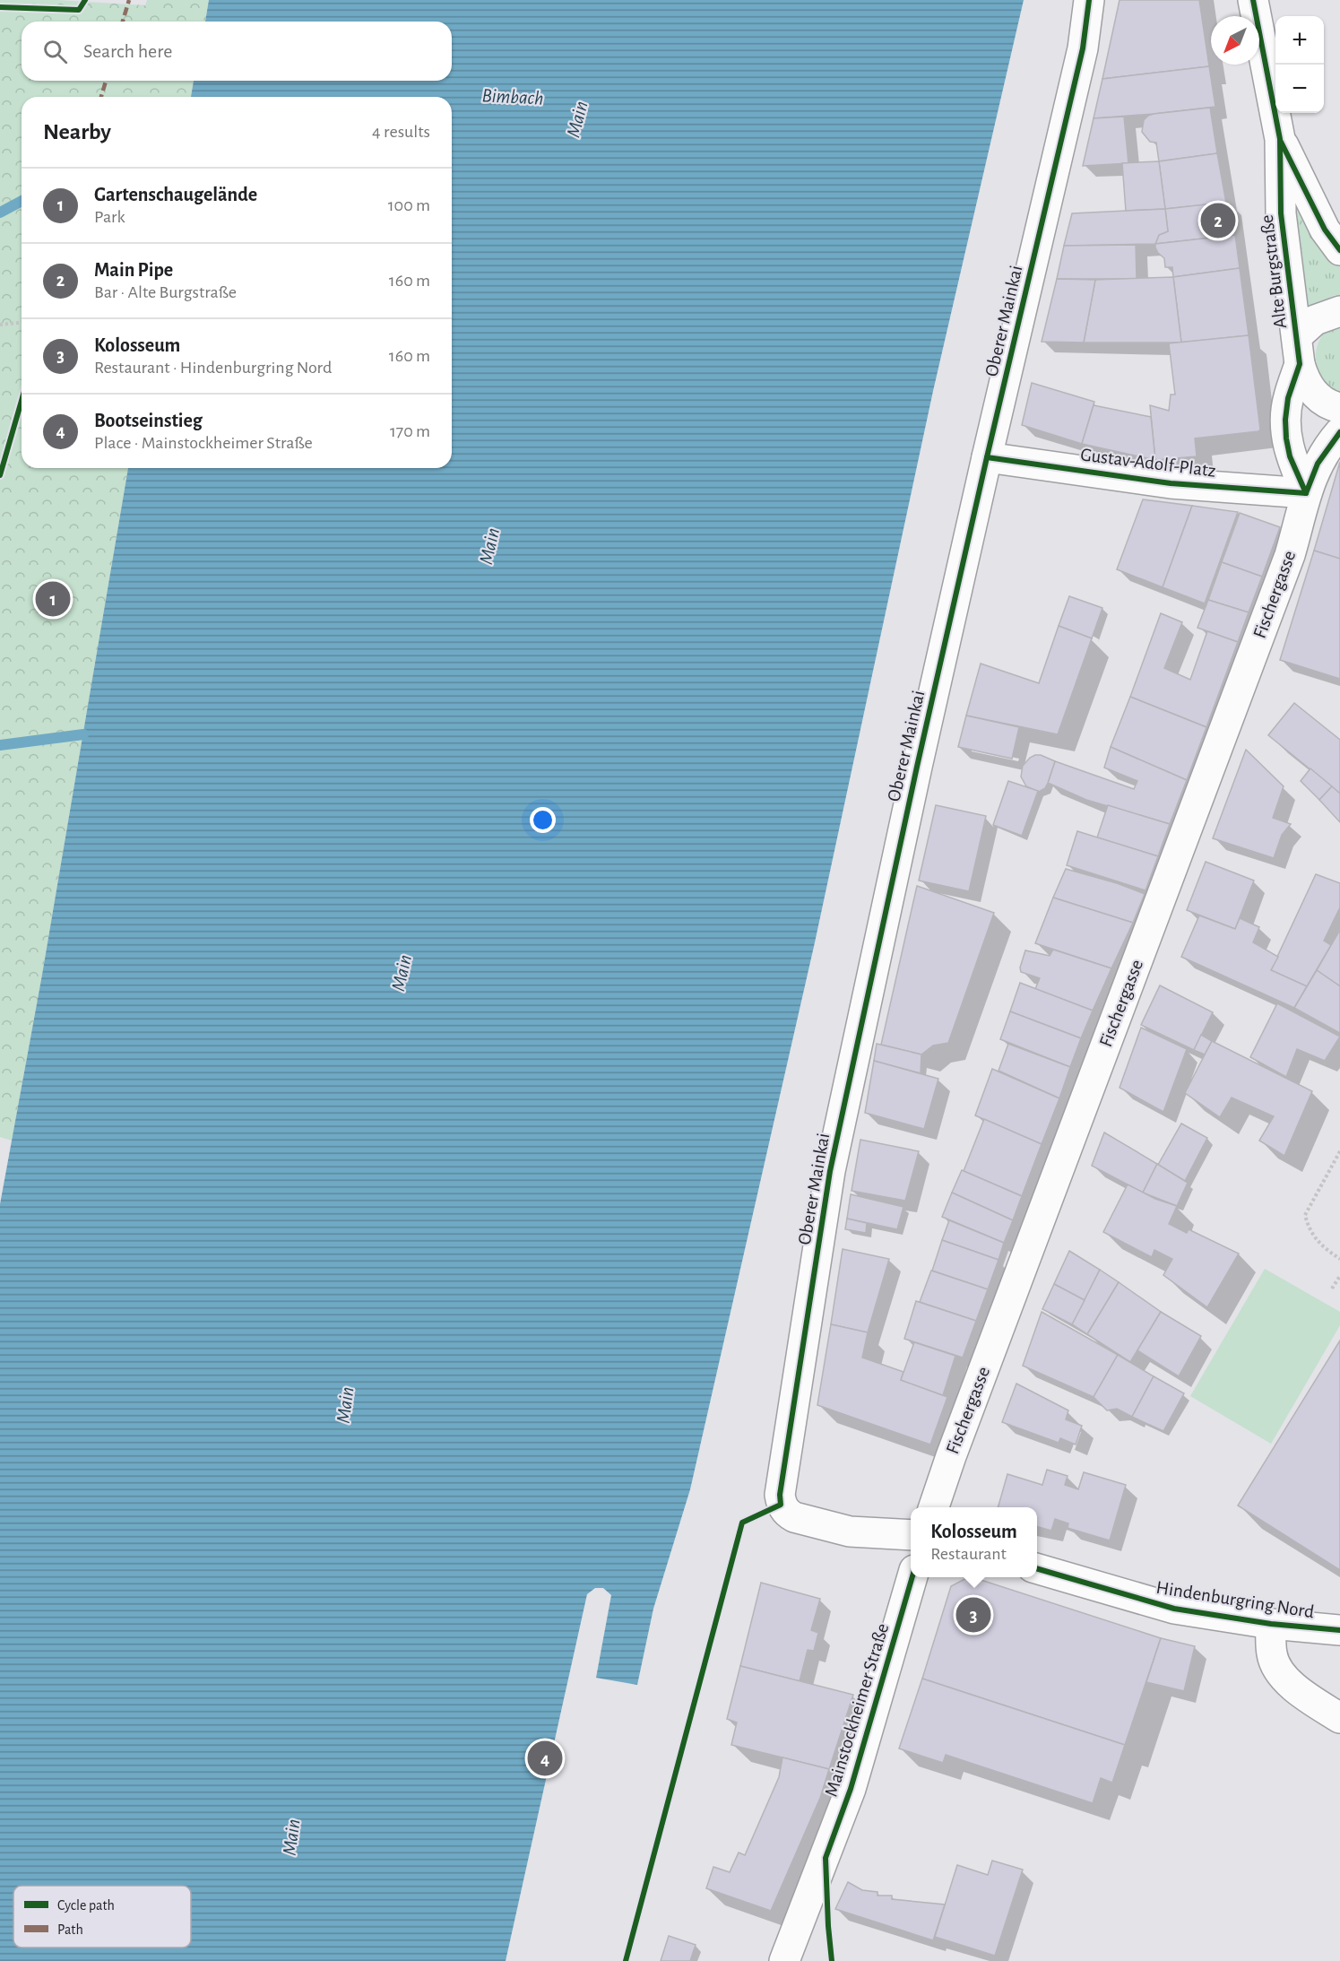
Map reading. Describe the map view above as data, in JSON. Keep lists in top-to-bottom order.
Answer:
{
  "streets": {
    "street": [
      "Alte Burgstraße",
      "Oberer Mainkai",
      "Gustav-Adolf-Platz",
      "Fischergasse",
      "Hindenburgring Nord",
      "Mainstockheimer Straße"
    ]
  },
  "crossings": [
    ["Oberer Mainkai", "Gustav-Adolf-Platz"],
    ["Gustav-Adolf-Platz", "Fischergasse"]
  ],
  "water": ["Bimbach", "Main"],
  "legend": ["Cycle path", "Path"],
  "north": "bottom left",
  "page": {
    "map_buttons": ["+", "−"],
    "search": "Search here",
    "heading": ["Nearby", "4 results"],
    "list": [
      {
        "mark": "1",
        "name": "Gartenschaugelände",
        "note": "Park",
        "value": "100 m"
      },
      {
        "mark": "2",
        "name": "Main Pipe",
        "note": "Bar · Alte Burgstraße",
        "value": "160 m"
      },
      {
        "mark": "3",
        "name": "Kolosseum",
        "note": "Restaurant · Hindenburgring Nord",
        "value": "160 m"
      },
      {
        "mark": "4",
        "name": "Bootseinstieg",
        "note": "Place · Mainstockheimer Straße",
        "value": "170 m"
      }
    ],
    "pins": [
      "2",
      "1",
      "3",
      "4"
    ],
    "popup": ["Kolosseum", "Restaurant"]
  }
}
